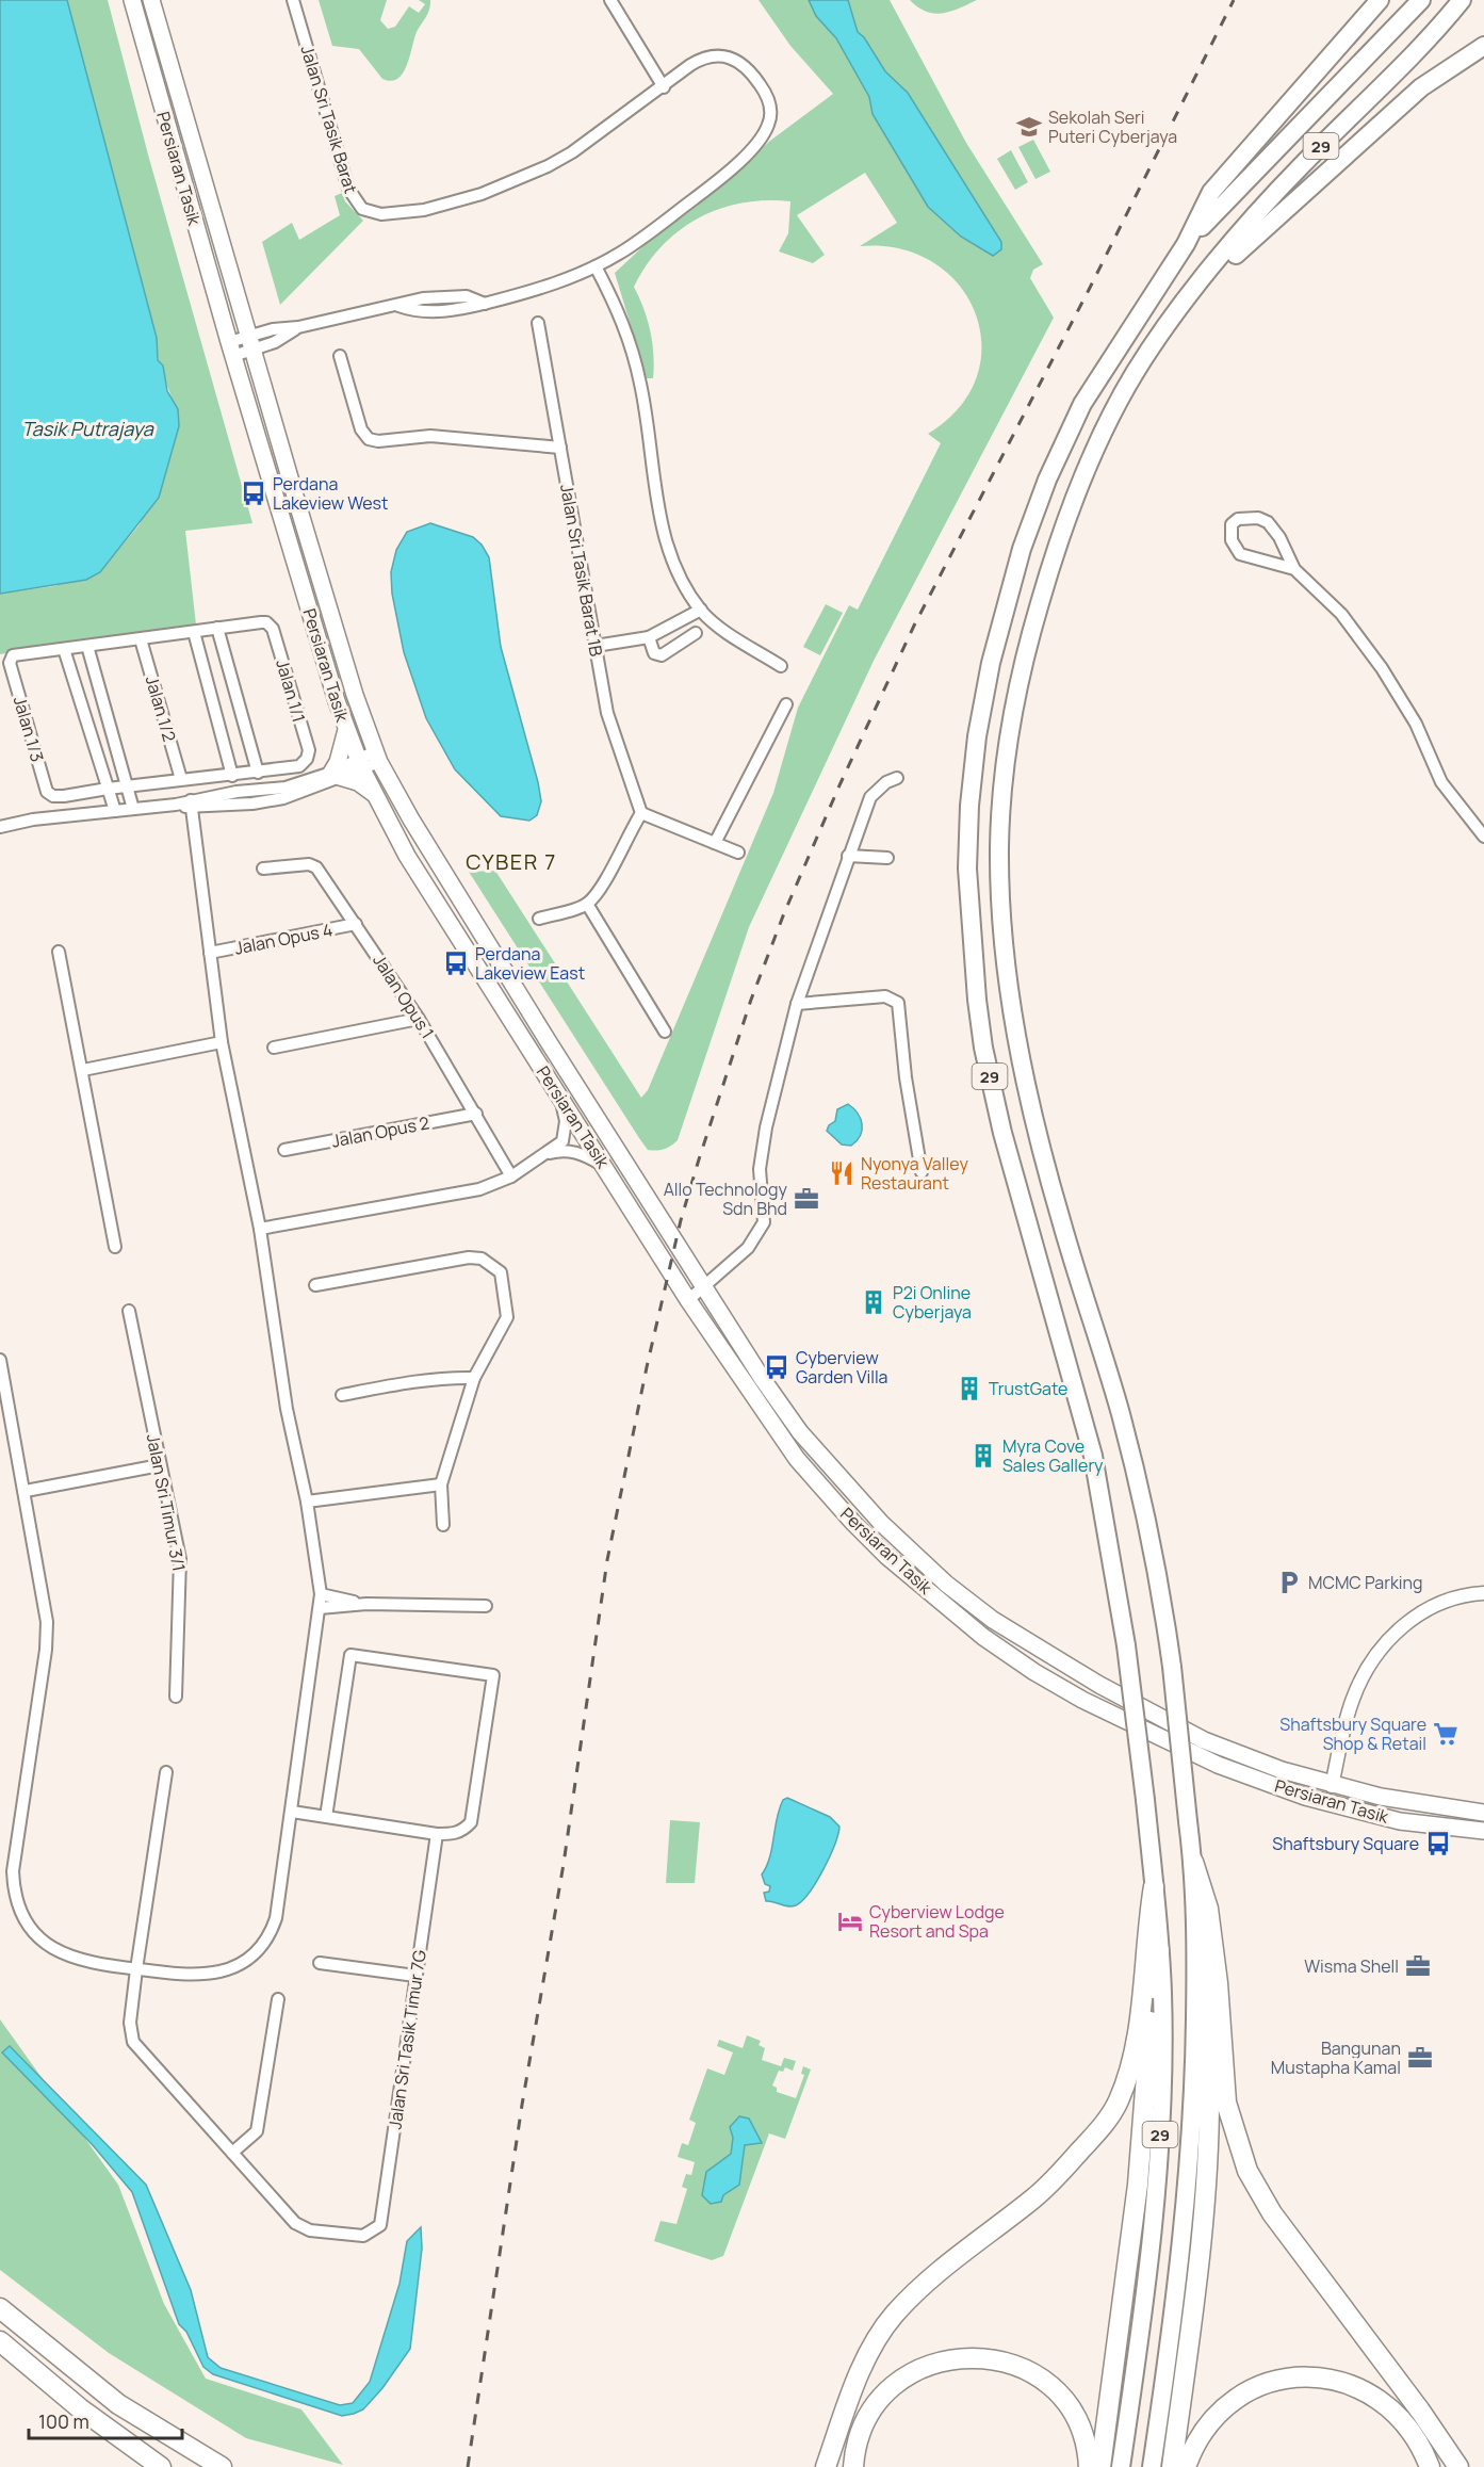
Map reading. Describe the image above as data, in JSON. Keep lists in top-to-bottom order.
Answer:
{
  "streets": {
    "highway": ["29"],
    "main road": ["Persiaran Tasik"],
    "street": [
      "Jalan Sri Tasik Barat",
      "Jalan Sri Tasik Barat 1B",
      "Jalan 1/1",
      "Jalan 1/2",
      "Jalan 1/3",
      "Jalan Opus 4",
      "Jalan Opus 1",
      "Jalan Opus 2",
      "Jalan Sri Timur 3/1",
      "Jalan Sri Tasik Timur 7G"
    ]
  },
  "crossings": [
    ["Jalan Sri Tasik Barat", "Persiaran Tasik"],
    ["Jalan Opus 4", "Jalan Opus 1"],
    ["Jalan Opus 1", "Jalan Opus 2"]
  ],
  "districts": ["CYBER 7"],
  "water": ["Tasik Putrajaya"],
  "places": {
    "school or university": ["Sekolah Seri Puteri Cyberjaya"],
    "bus stop": [
      "Perdana Lakeview West",
      "Perdana Lakeview East",
      "Cyberview Garden Villa",
      "Shaftsbury Square"
    ],
    "restaurant": ["Nyonya Valley Restaurant"],
    "office": ["Allo Technology Sdn Bhd", "Wisma Shell", "Bangunan Mustapha Kamal"],
    "building": ["P2i Online Cyberjaya", "TrustGate", "Myra Cove Sales Gallery"],
    "parking": ["MCMC Parking"],
    "supermarket": ["Shaftsbury Square Shop & Retail"],
    "hotel": ["Cyberview Lodge Resort and Spa"]
  },
  "scale_bar": "100 m"
}
